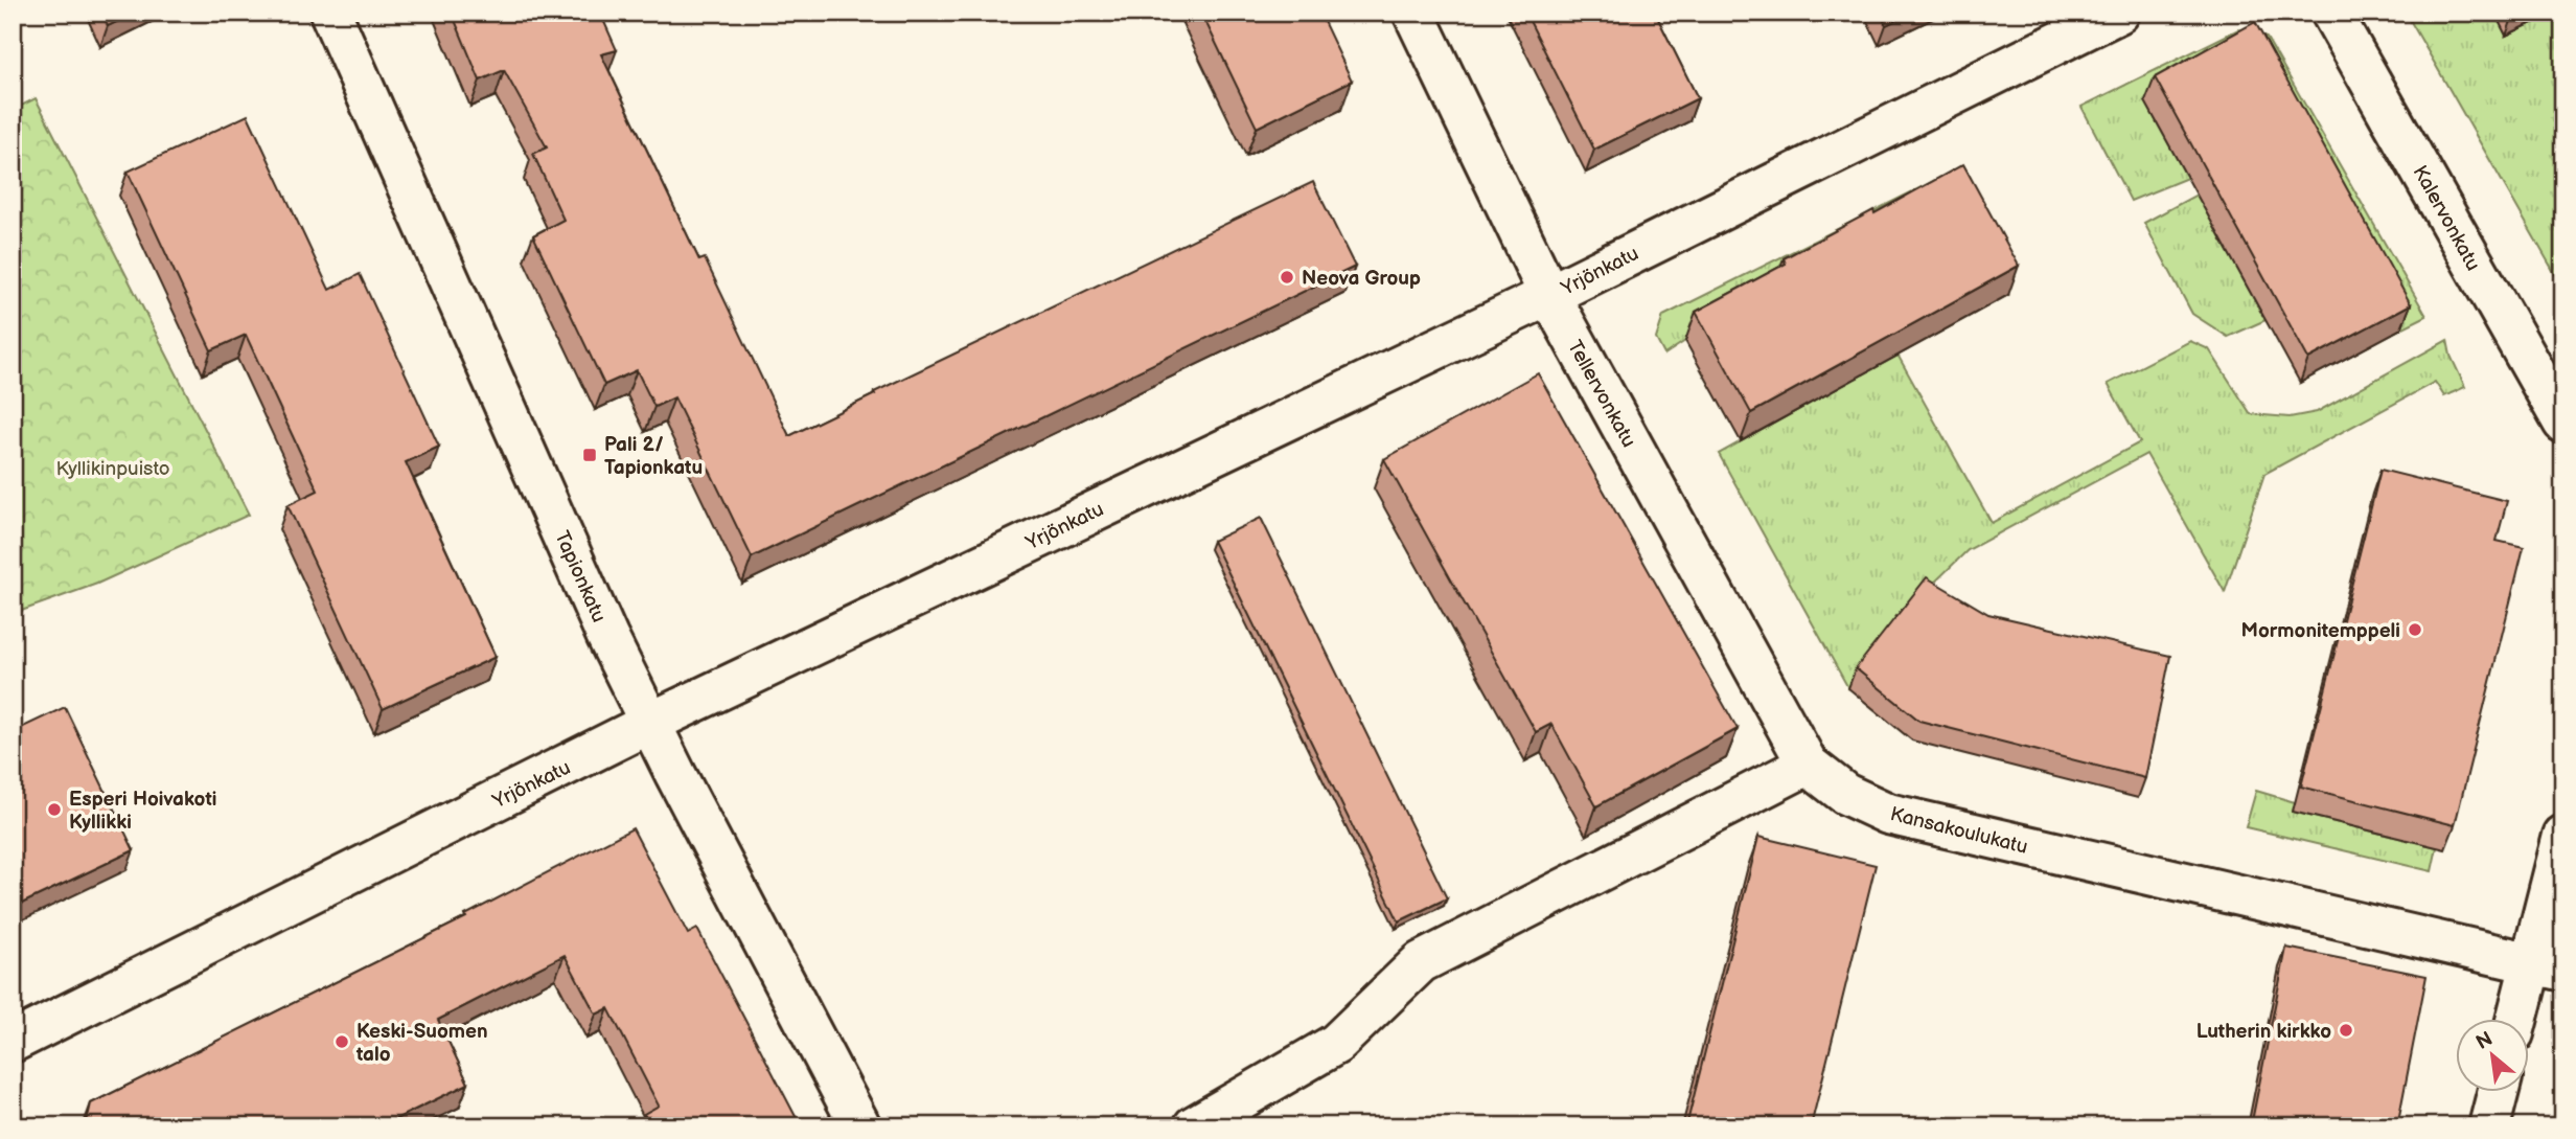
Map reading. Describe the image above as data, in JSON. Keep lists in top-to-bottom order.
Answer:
{
  "streets": {
    "street": [
      "Kalervonkatu",
      "Yrjönkatu",
      "Tellervonkatu",
      "Tapionkatu",
      "Kansakoulukatu"
    ]
  },
  "crossings": [
    ["Yrjönkatu", "Tellervonkatu"],
    ["Yrjönkatu", "Tapionkatu"],
    ["Tellervonkatu", "Kansakoulukatu"]
  ],
  "parks": ["Kyllikinpuisto"],
  "places": {
    "other": [
      "Neova Group",
      "Mormonitemppeli",
      "Esperi Hoivakoti Kyllikki",
      "Lutherin kirkko",
      "Keski-Suomen talo"
    ],
    "transit": ["Pali 2/ Tapionkatu"]
  },
  "north": "top left"
}
